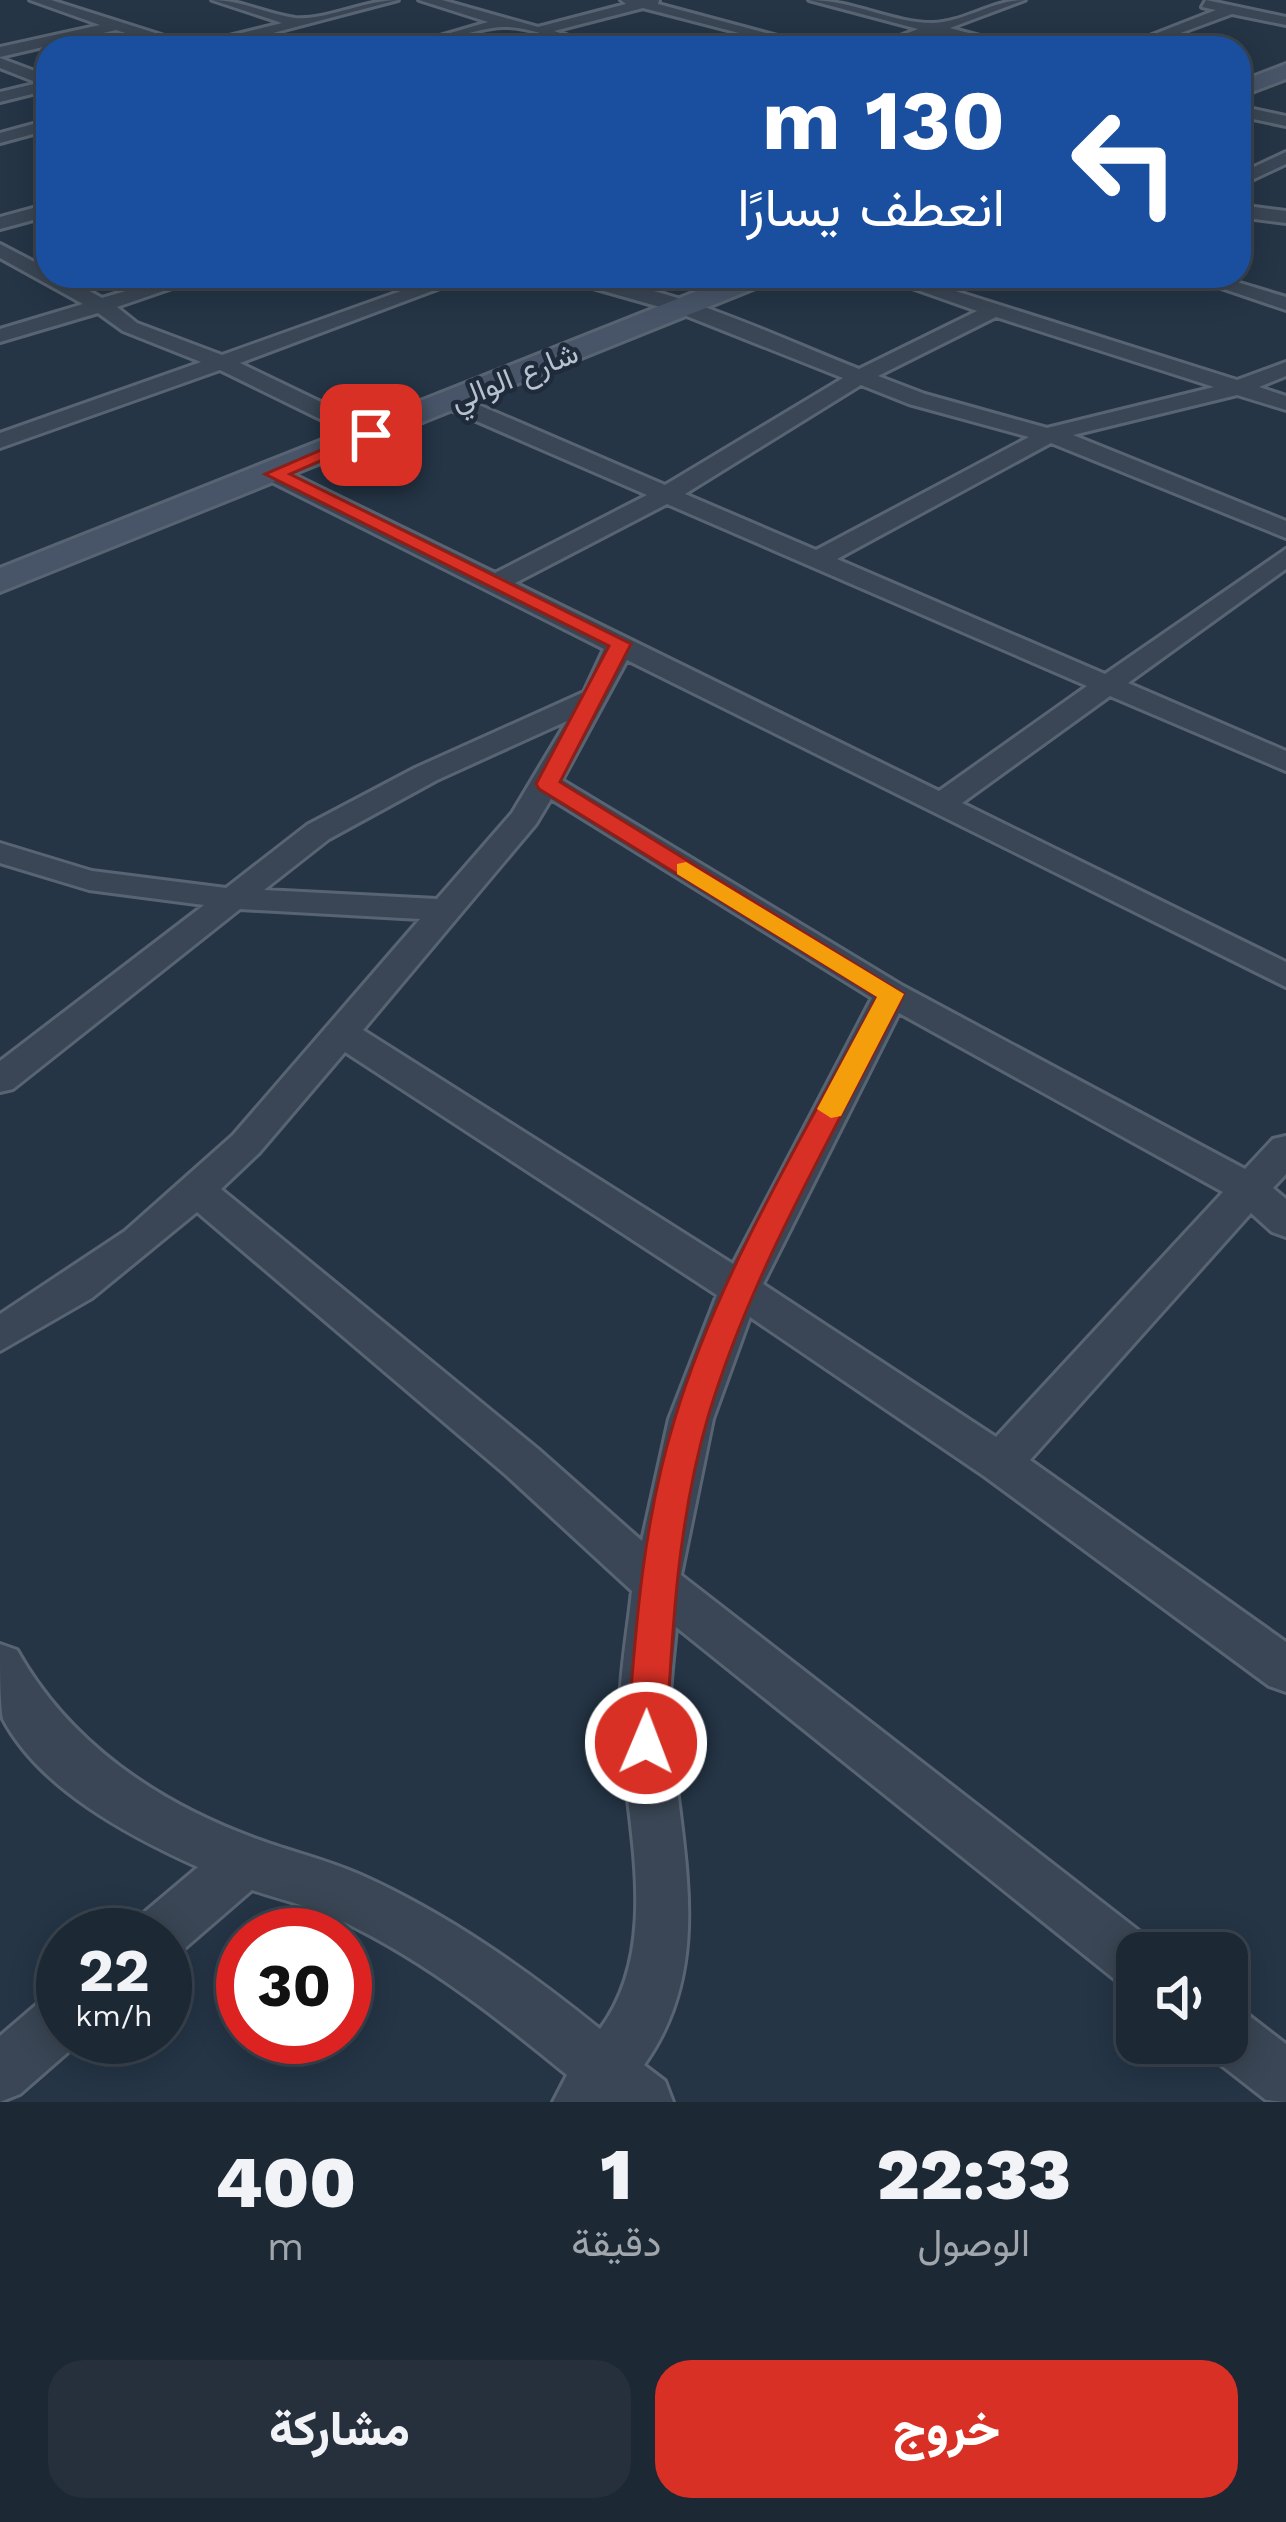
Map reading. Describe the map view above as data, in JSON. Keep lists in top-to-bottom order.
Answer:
{
  "streets": {
    "main road": ["شارع الوالي"]
  },
  "page": {
    "turn": ["130 m", "انعطف يسارًا"],
    "speed": "22 km/h",
    "limit": "30",
    "eta": [
      "22:33",
      "الوصول",
      "1",
      "دقيقة",
      "400",
      "m"
    ],
    "buttons": ["خروج", "مشاركة"]
  }
}
